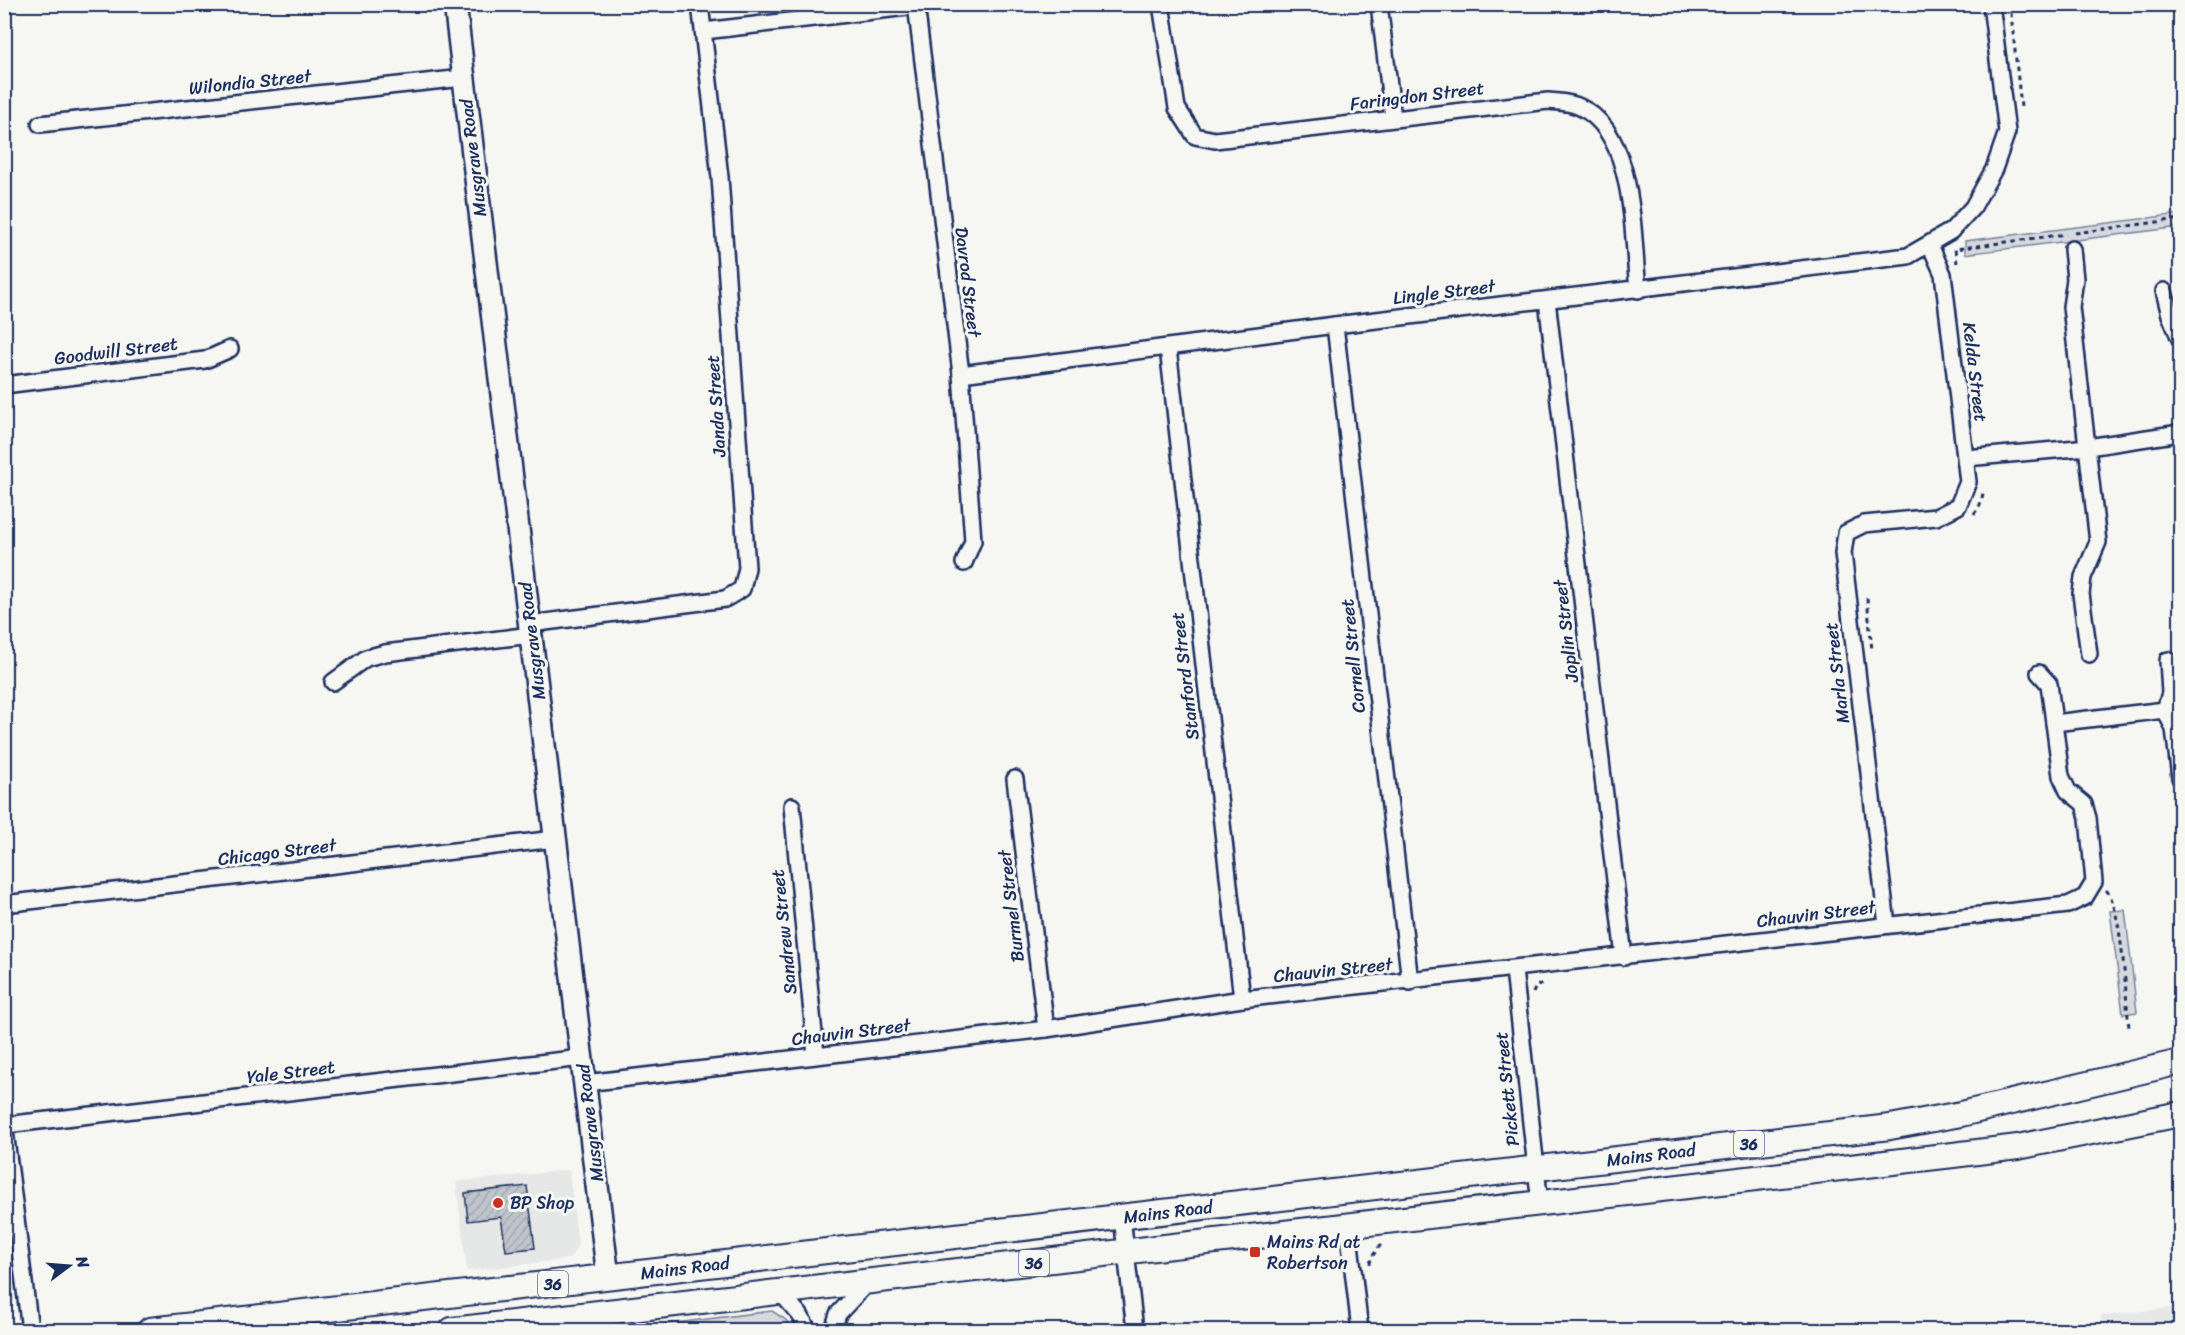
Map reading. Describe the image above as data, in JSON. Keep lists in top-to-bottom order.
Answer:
{
  "streets": {
    "main road": ["36", "Mains Road"],
    "street": [
      "Wilondia Street",
      "Faringdon Street",
      "Musgrave Road",
      "Davrod Street",
      "Lingle Street",
      "Goodwill Street",
      "Kelda Street",
      "Janda Street",
      "Joplin Street",
      "Cornell Street",
      "Marla Street",
      "Stanford Street",
      "Chicago Street",
      "Burmel Street",
      "Chauvin Street",
      "Sandrew Street",
      "Yale Street",
      "Pickett Street"
    ]
  },
  "crossings": [
    ["Wilondia Street", "Musgrave Road"],
    ["Faringdon Street", "Lingle Street"],
    ["Musgrave Road", "Janda Street"],
    ["Musgrave Road", "Chicago Street"],
    ["Musgrave Road", "Chauvin Street"],
    ["Musgrave Road", "Yale Street"],
    ["Musgrave Road", "Mains Road"],
    ["Davrod Street", "Lingle Street"],
    ["Lingle Street", "Kelda Street"],
    ["Lingle Street", "Joplin Street"],
    ["Lingle Street", "Cornell Street"],
    ["Lingle Street", "Stanford Street"],
    ["Kelda Street", "Marla Street"],
    ["Joplin Street", "Chauvin Street"],
    ["Cornell Street", "Chauvin Street"],
    ["Marla Street", "Chauvin Street"],
    ["Stanford Street", "Chauvin Street"],
    ["Burmel Street", "Chauvin Street"],
    ["Chauvin Street", "Sandrew Street"],
    ["Chauvin Street", "Pickett Street"],
    ["Pickett Street", "Mains Road"]
  ],
  "places": {
    "other": ["BP Shop"],
    "transit": ["Mains Rd at Robertson"]
  },
  "north": "right"
}
